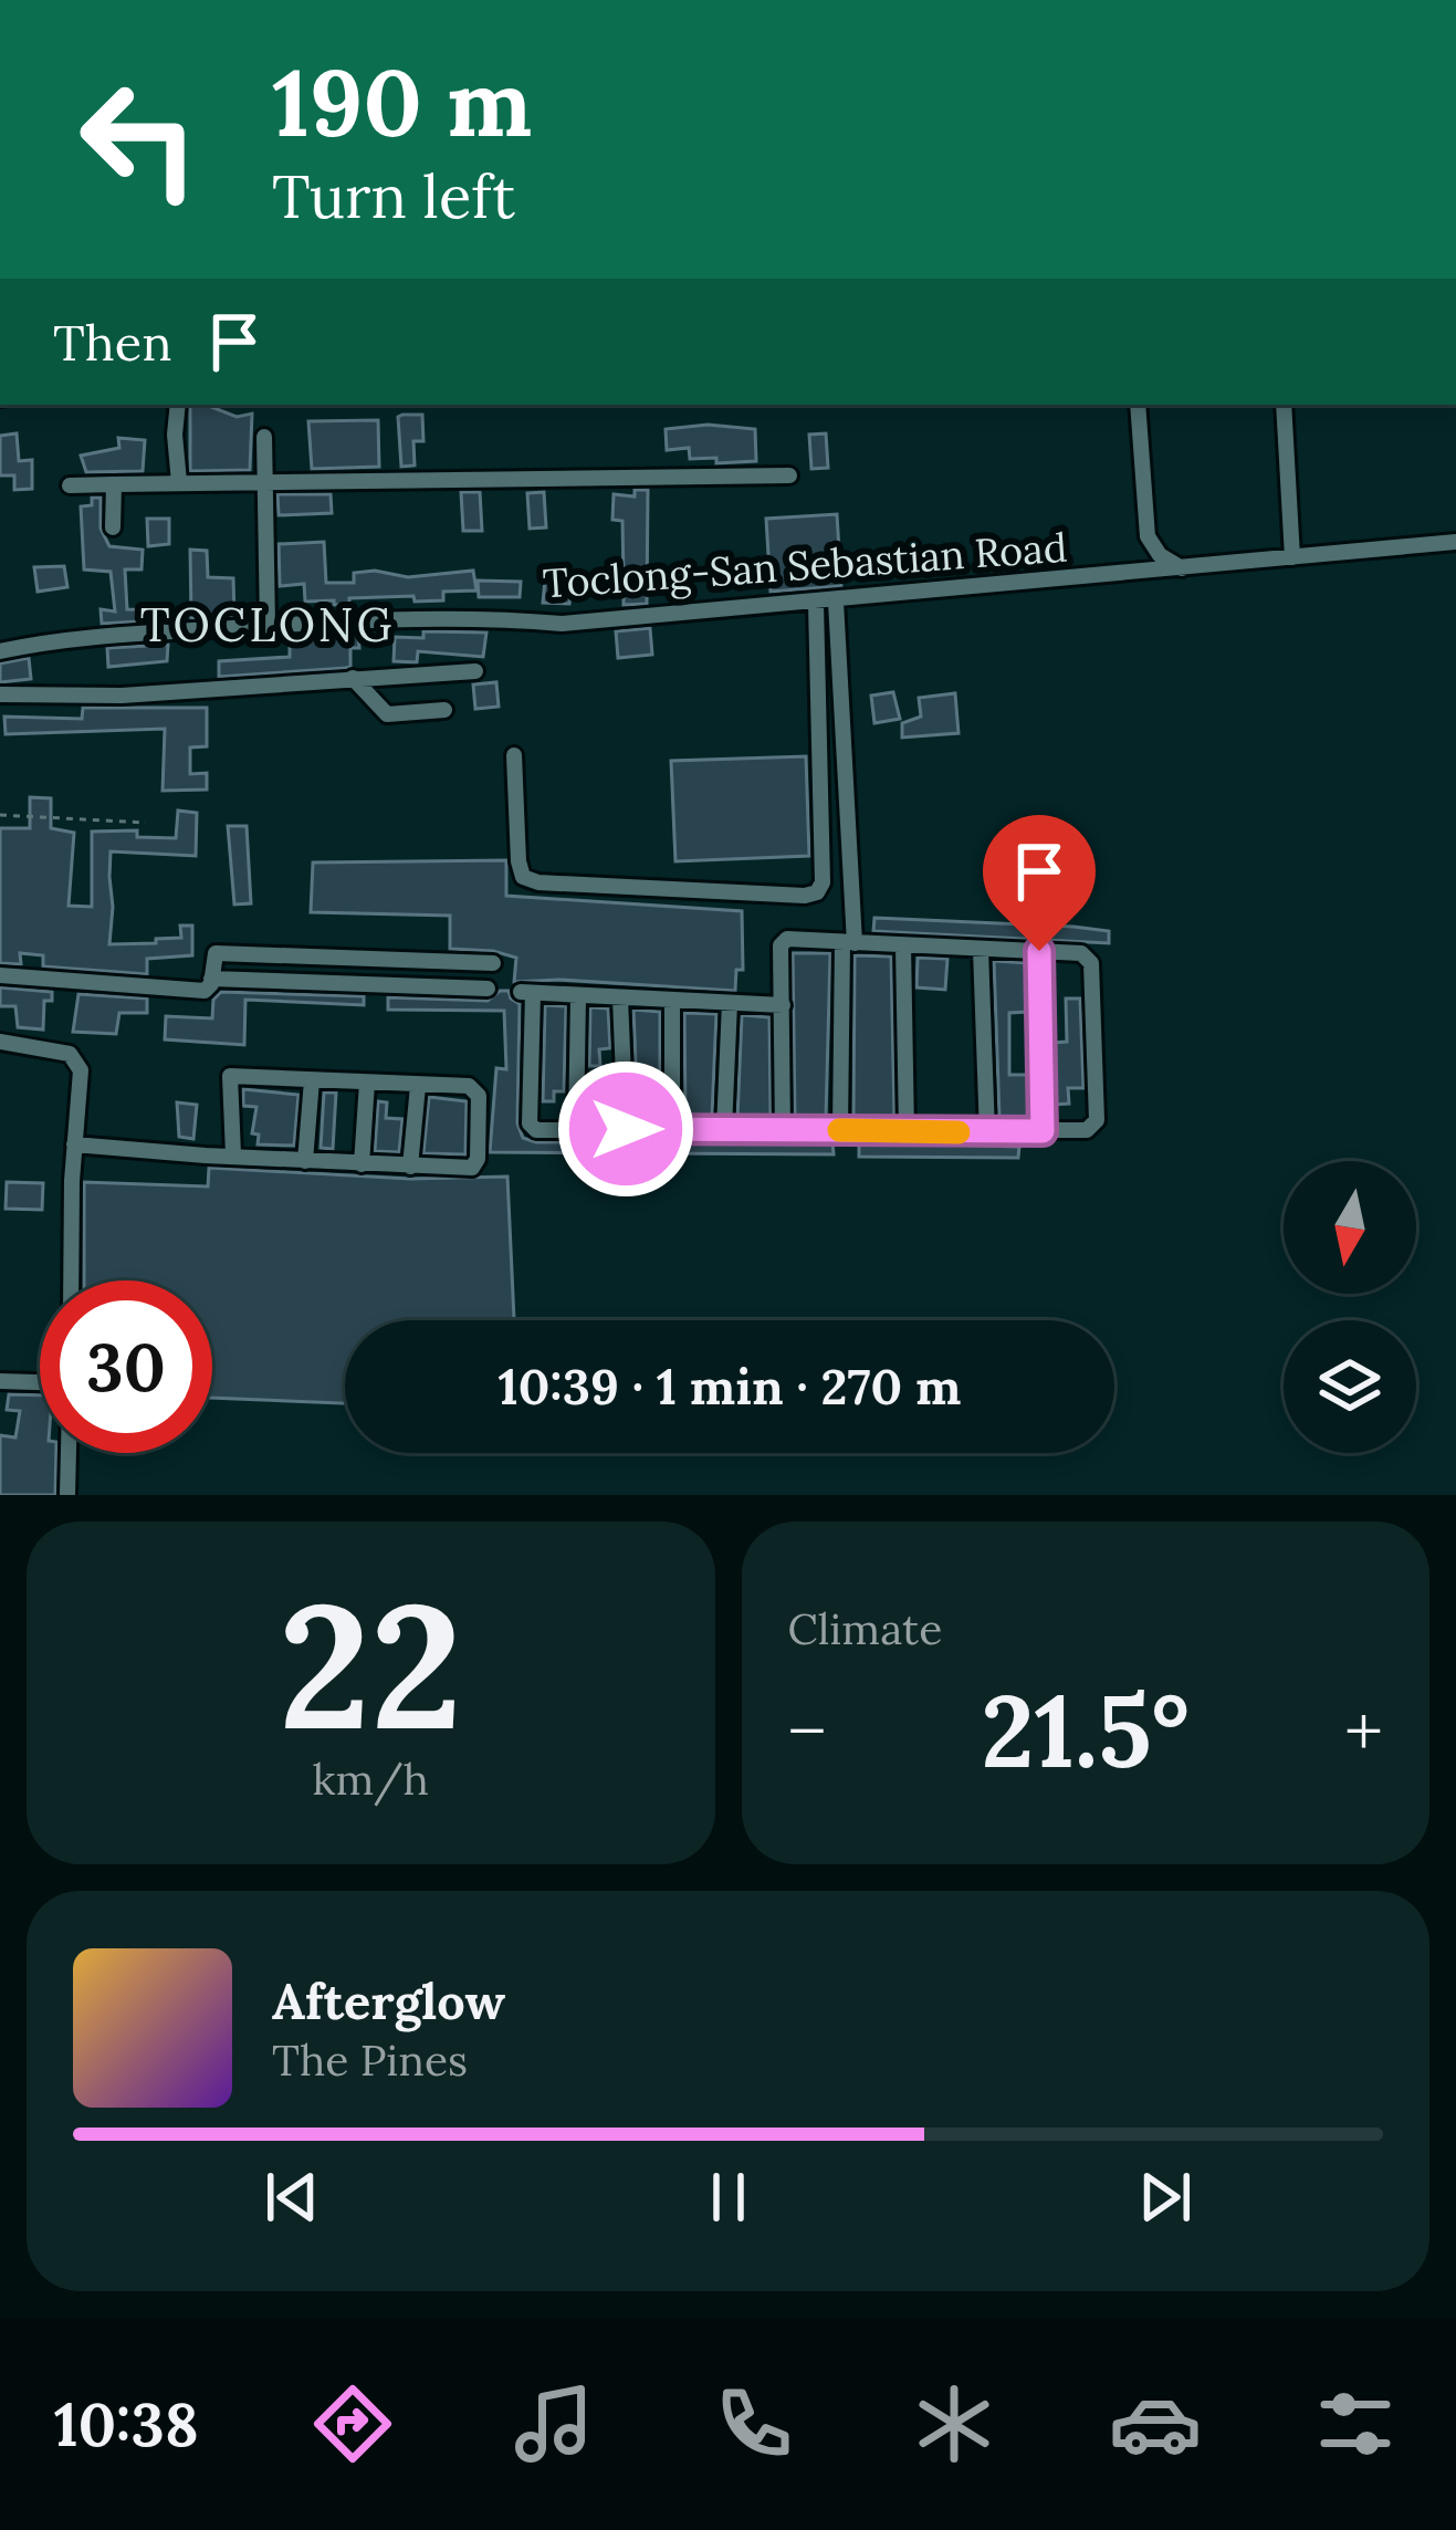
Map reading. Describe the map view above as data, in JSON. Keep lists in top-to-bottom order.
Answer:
{
  "streets": {
    "street": ["Toclong-San Sebastian Road"]
  },
  "districts": ["TOCLONG"],
  "north": "bottom",
  "page": {
    "turn": ["190 m", "Turn left"],
    "then": "Then",
    "limit": "30",
    "trip": "10:39 · 1 min · 270 m",
    "tile": [
      ["22", "km/h"],
      "Climate"
    ],
    "heat": ["−", "21.5°", "+"],
    "song": ["Afterglow", "The Pines"],
    "tabs": "10:38"
  }
}
